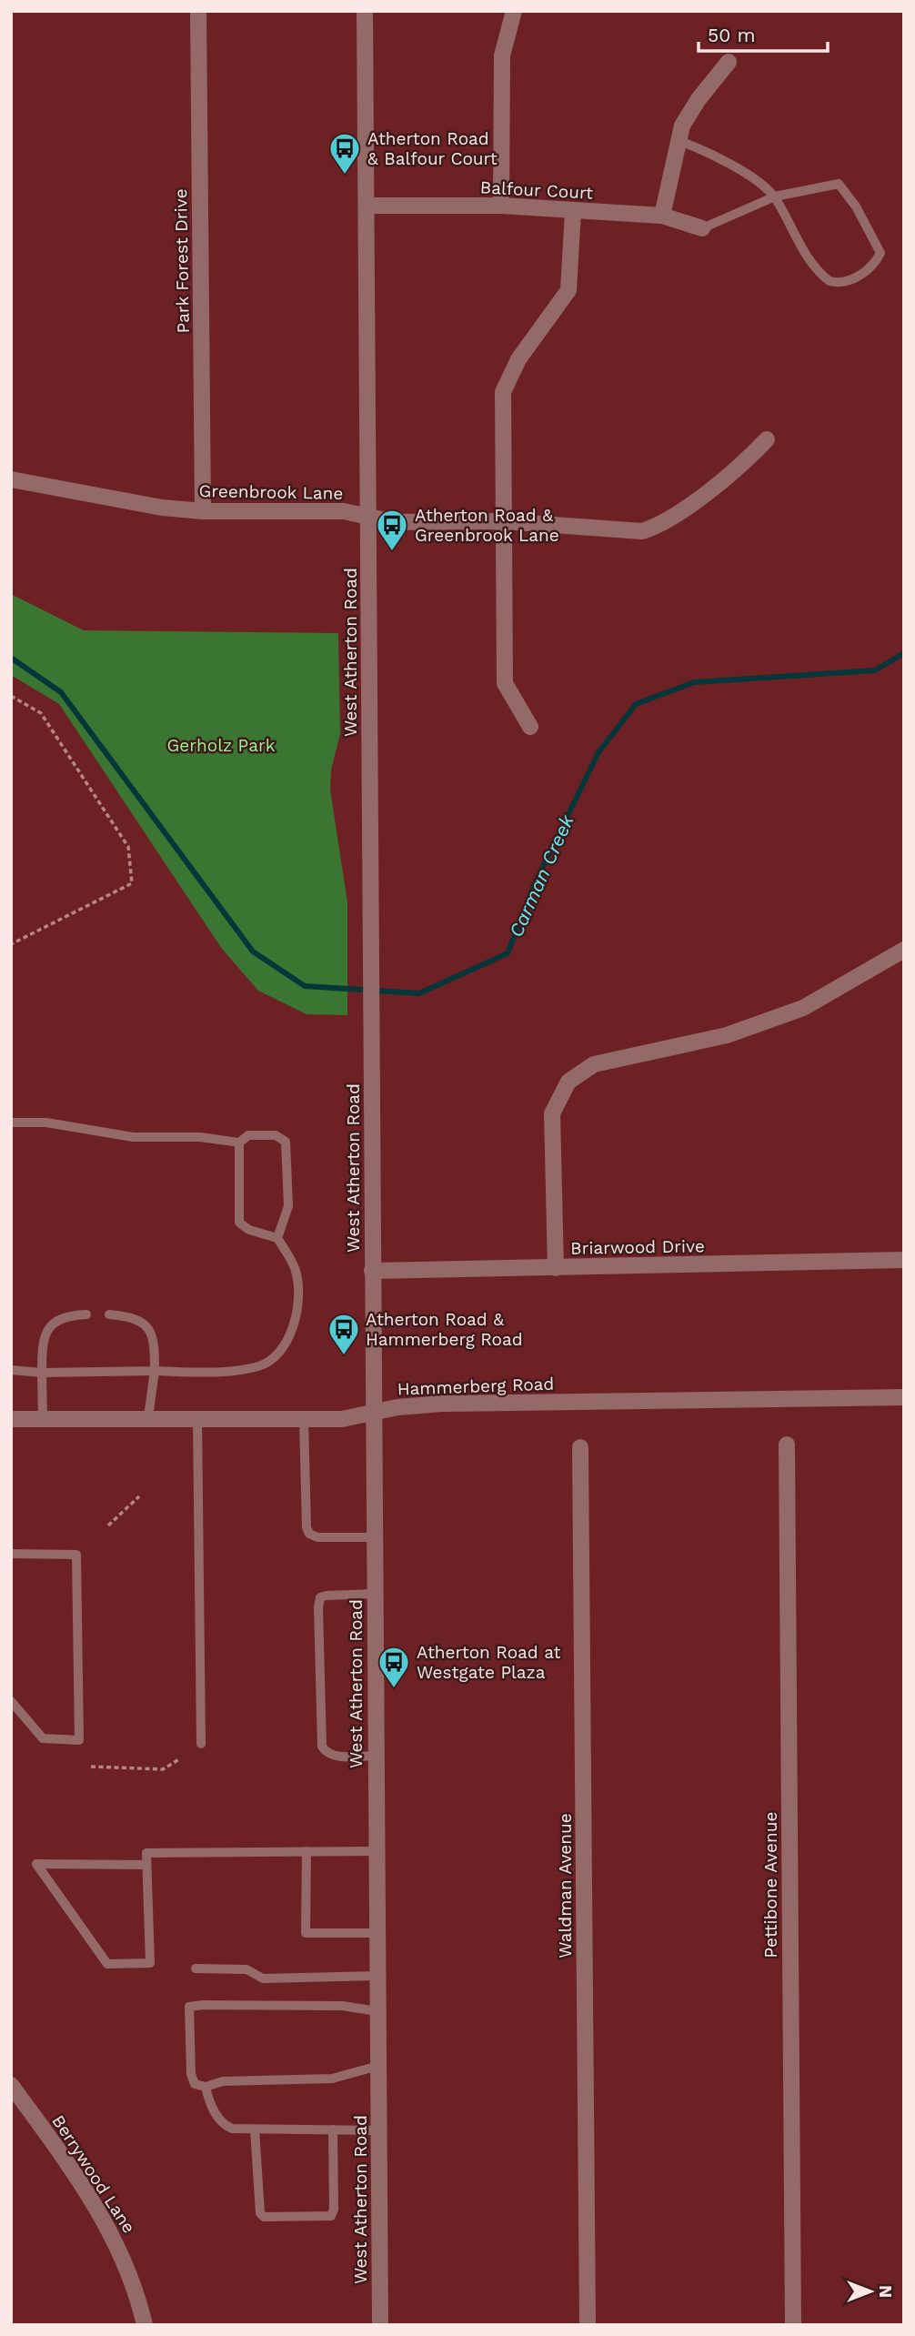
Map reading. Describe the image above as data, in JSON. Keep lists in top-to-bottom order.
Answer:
{
  "streets": {
    "street": [
      "Balfour Court",
      "Park Forest Drive",
      "Greenbrook Lane",
      "West Atherton Road",
      "Briarwood Drive",
      "Hammerberg Road",
      "Pettibone Avenue",
      "Waldman Avenue",
      "Berrywood Lane"
    ]
  },
  "crossings": [
    ["Balfour Court", "West Atherton Road"],
    ["Park Forest Drive", "Greenbrook Lane"],
    ["Greenbrook Lane", "West Atherton Road"],
    ["West Atherton Road", "Briarwood Drive"],
    ["West Atherton Road", "Hammerberg Road"]
  ],
  "water": ["Carman Creek"],
  "parks": ["Gerholz Park"],
  "places": {
    "bus stop": [
      "Atherton Road & Balfour Court",
      "Atherton Road & Greenbrook Lane",
      "Atherton Road & Hammerberg Road",
      "Atherton Road at Westgate Plaza"
    ]
  },
  "scale_bar": "50 m",
  "north": "right"
}
